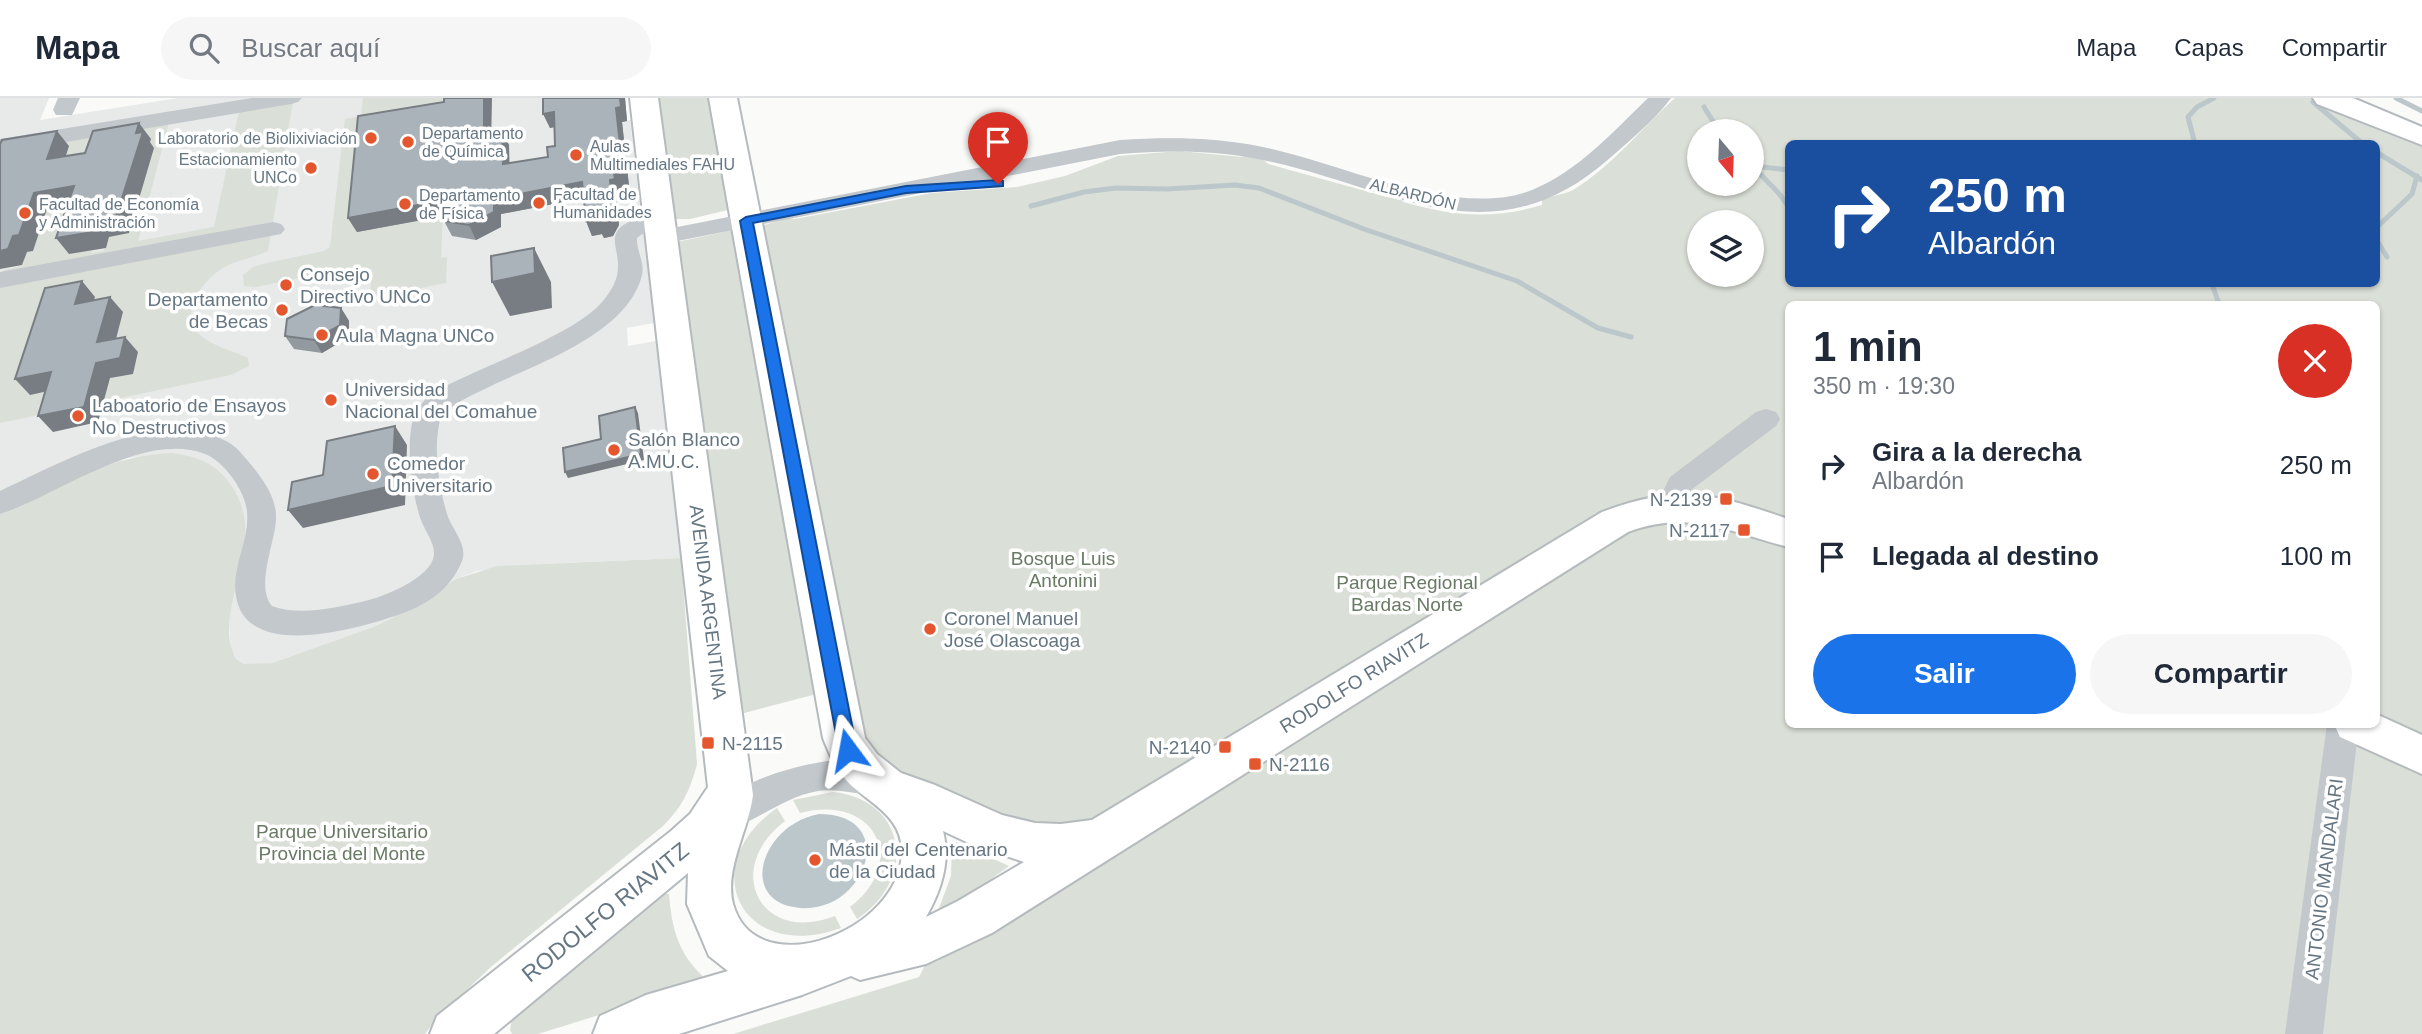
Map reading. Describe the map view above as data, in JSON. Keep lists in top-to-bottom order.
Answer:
{
  "streets": {
    "main road": ["AVENIDA ARGENTINA", "RODOLFO RIAVITZ"],
    "street": ["ALBARDÓN", "ANTONIO MANDALARI"]
  },
  "crossings": [
    ["ALBARDÓN", "AVENIDA ARGENTINA"],
    ["AVENIDA ARGENTINA", "RODOLFO RIAVITZ"]
  ],
  "parks": ["Bosque Luis Antonini", "Parque Regional Bardas Norte", "Parque Universitario Provincia del Monte"],
  "places": {
    "other": [
      "Laboratorio de Biolixiviación",
      "Departamento de Química",
      "Aulas Multimediales FAHU",
      "Estacionamiento UNCo",
      "Facultad de Humanidades",
      "Departamento de Física",
      "Facultad de Economía y Administración",
      "Consejo Directivo UNCo",
      "Departamento de Becas",
      "Aula Magna UNCo",
      "Universidad Nacional del Comahue",
      "Laboatorio de Ensayos No Destructivos",
      "Salón Blanco A.MU.C.",
      "Comedor Universitario",
      "Coronel Manuel José Olascoaga",
      "Mástil del Centenario de la Ciudad"
    ],
    "transit": [
      "N-2139",
      "N-2117",
      "N-2115",
      "N-2140",
      "N-2116"
    ]
  },
  "north": "bottom",
  "page": {
    "header": "Mapa",
    "search": "Buscar aquí",
    "nav": ["Mapa", "Capas", "Compartir"],
    "turn": ["250 m", "Albardón"],
    "heading": ["1 min", "350 m · 19:30"],
    "list": [
      {
        "name": "Gira a la derecha",
        "note": "Albardón",
        "value": "250 m"
      },
      {
        "name": "Llegada al destino",
        "value": "100 m"
      }
    ],
    "buttons": ["Salir", "Compartir"]
  }
}
